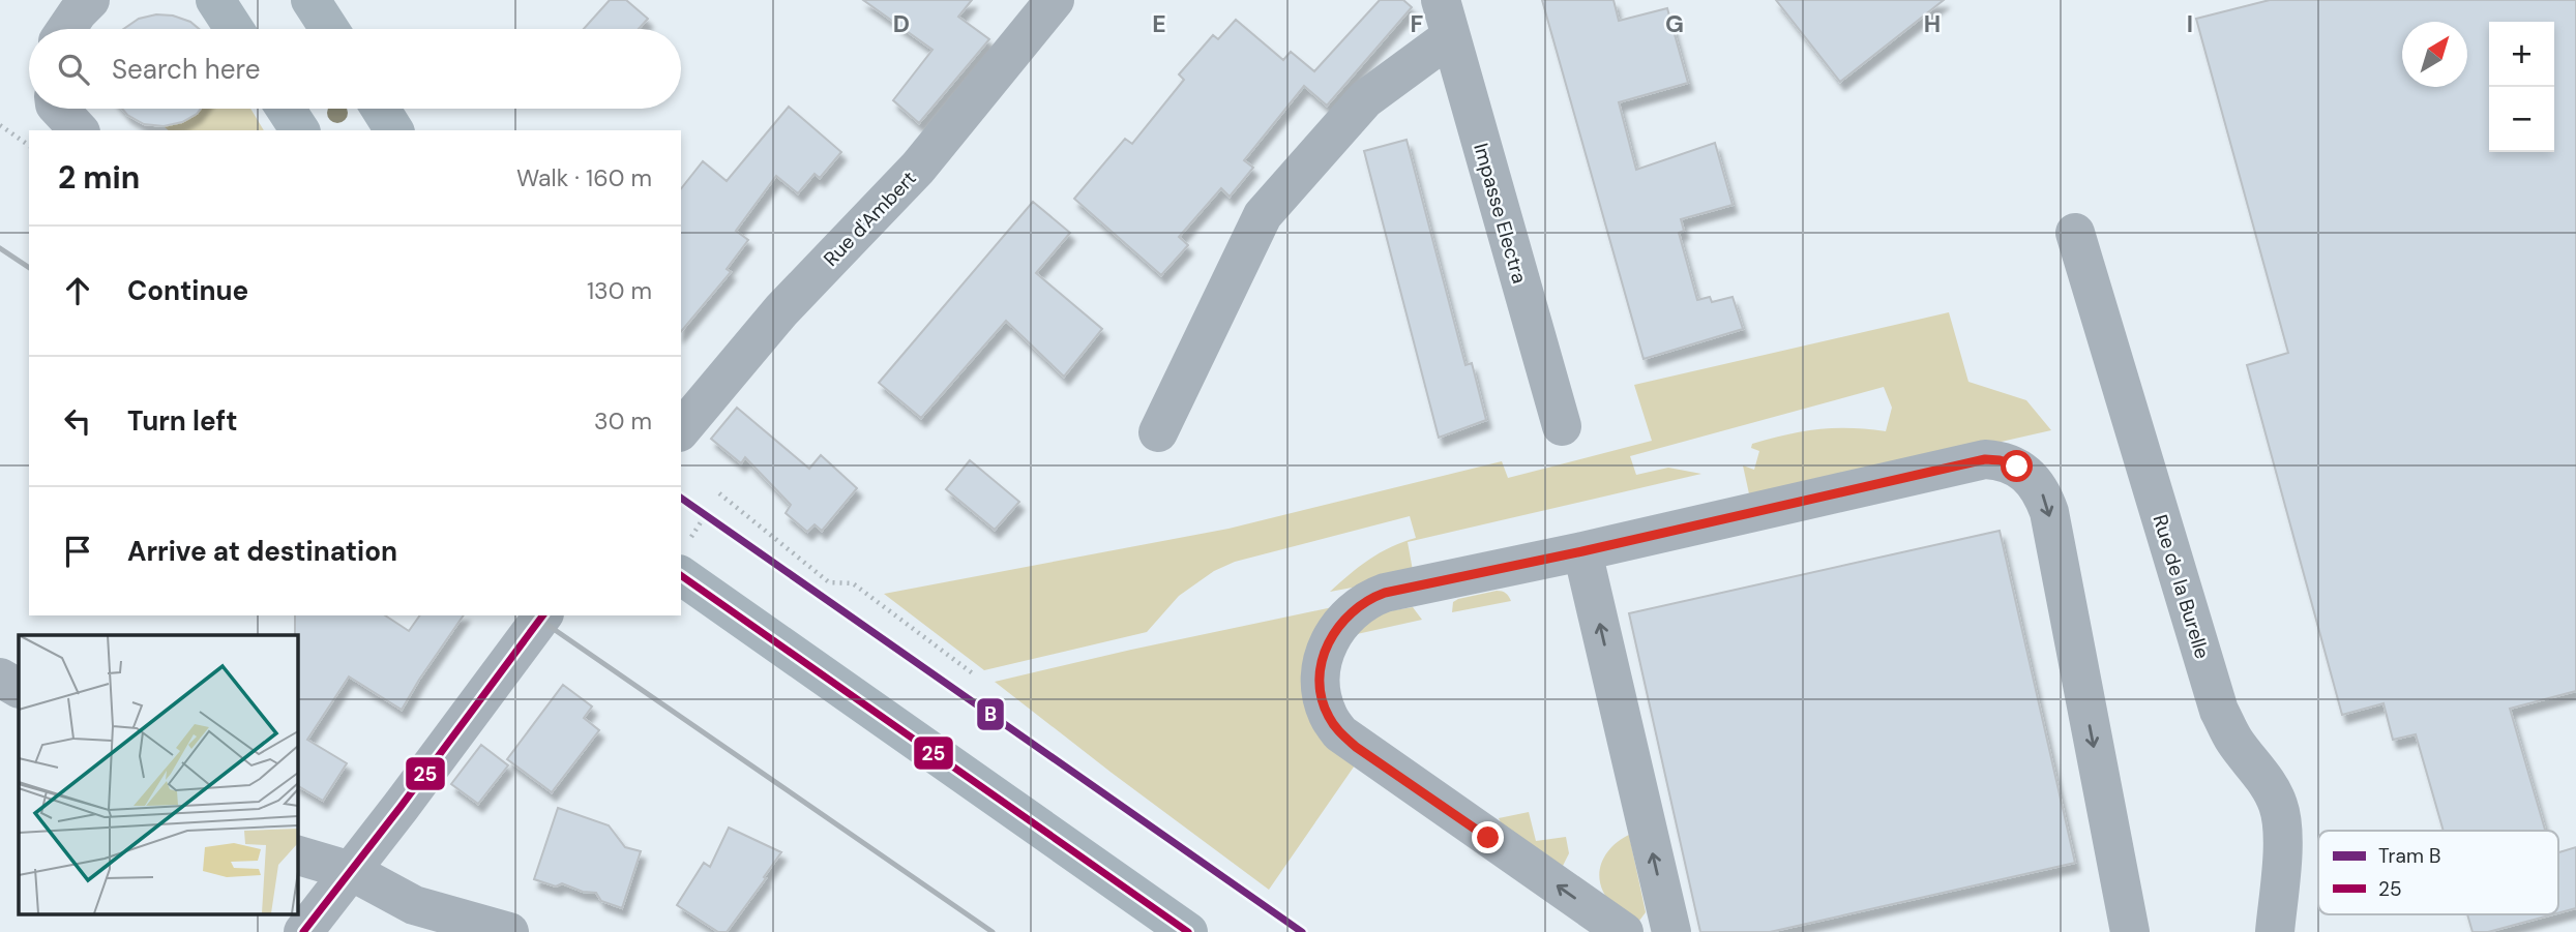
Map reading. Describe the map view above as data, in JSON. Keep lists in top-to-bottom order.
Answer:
{
  "streets": {
    "street": ["Impasse Electra", "Rue d'Ambert", "Rue de la Burelle"]
  },
  "lines": ["tram line B", "transit line 25"],
  "legend": ["Tram B", "25"],
  "north": "top right",
  "page": {
    "map_buttons": ["+", "−"],
    "search": "Search here",
    "heading": ["2 min", "Walk · 160 m"],
    "list": [
      ["Continue", "130 m"],
      ["Turn left", "30 m"],
      "Arrive at destination"
    ]
  },
  "grid": {
    "columns": [
      "D",
      "E",
      "F",
      "G",
      "H",
      "I"
    ]
  }
}
